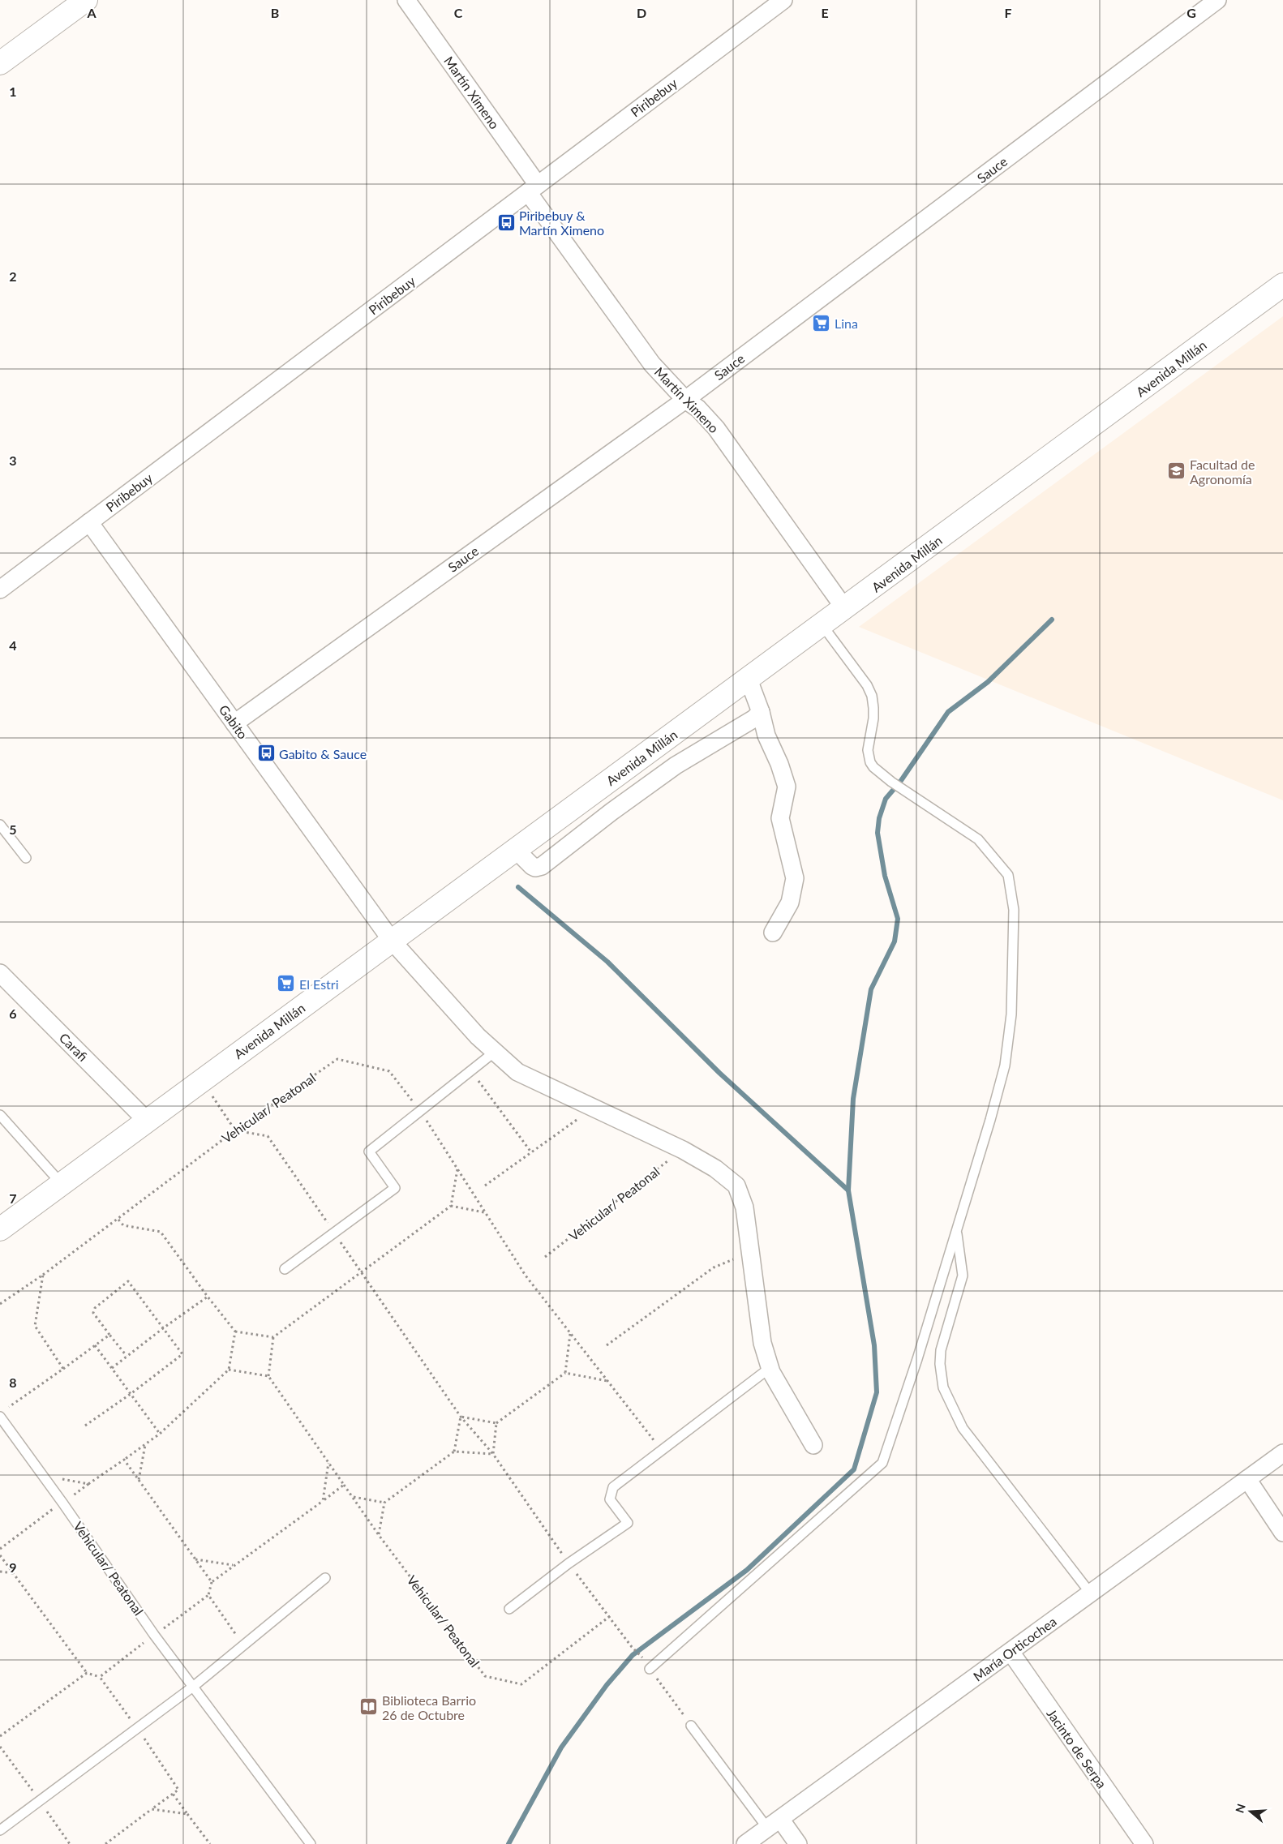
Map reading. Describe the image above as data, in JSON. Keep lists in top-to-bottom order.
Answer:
{
  "streets": {
    "main road": ["Avenida Millán"],
    "street": [
      "Martín Ximeno",
      "Piribebuy",
      "Sauce",
      "Gabito",
      "Carafi",
      "María Orticochea",
      "Jacinto de Serpa"
    ],
    "lane": ["Vehicular/ Peatonal"]
  },
  "crossings": [
    ["Martín Ximeno", "Piribebuy"],
    ["Martín Ximeno", "Sauce"],
    ["Martín Ximeno", "Avenida Millán"],
    ["Piribebuy", "Gabito"],
    ["Sauce", "Gabito"],
    ["Avenida Millán", "Gabito"],
    ["Avenida Millán", "Carafi"],
    ["María Orticochea", "Jacinto de Serpa"]
  ],
  "places": {
    "bus stop": ["Piribebuy & Martín Ximeno", "Gabito & Sauce"],
    "supermarket": ["Lina", "El Estri"],
    "school or university": ["Facultad de Agronomía"],
    "library": ["Biblioteca Barrio 26 de Octubre"]
  },
  "north": "left",
  "grid": {
    "columns": [
      "A",
      "B",
      "C",
      "D",
      "E",
      "F",
      "G"
    ],
    "rows": [
      "1",
      "2",
      "3",
      "4",
      "5",
      "6",
      "7",
      "8",
      "9"
    ]
  }
}
